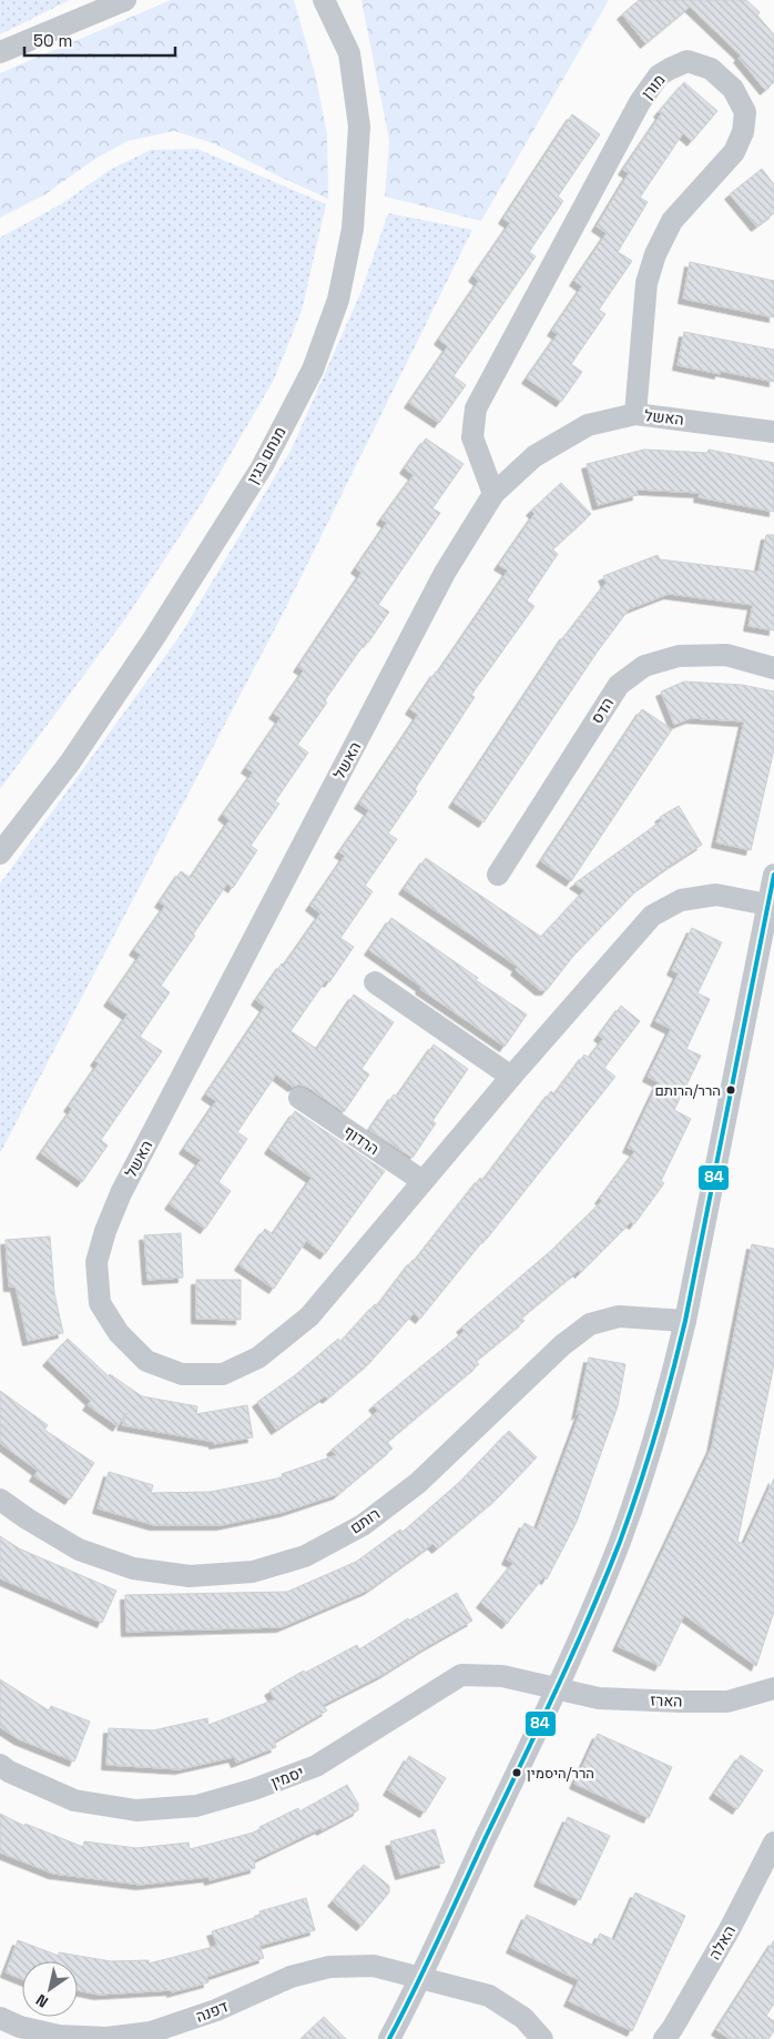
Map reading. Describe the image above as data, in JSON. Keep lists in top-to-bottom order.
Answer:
{
  "streets": {
    "street": [
      "מורן",
      "האשל",
      "מנחם בגין",
      "הדס",
      "הרדוף",
      "רותם",
      "הארז",
      "יסמין",
      "האלה",
      "דפנה"
    ]
  },
  "crossings": [
    ["מורן", "האשל"],
    ["האשל", "הרדוף"],
    ["הארז", "יסמין"]
  ],
  "places": ["הרר/הרותם", "הרר/היסמין"],
  "lines": ["transit line 84"],
  "scale_bar": "50 m",
  "north": "bottom left"
}
